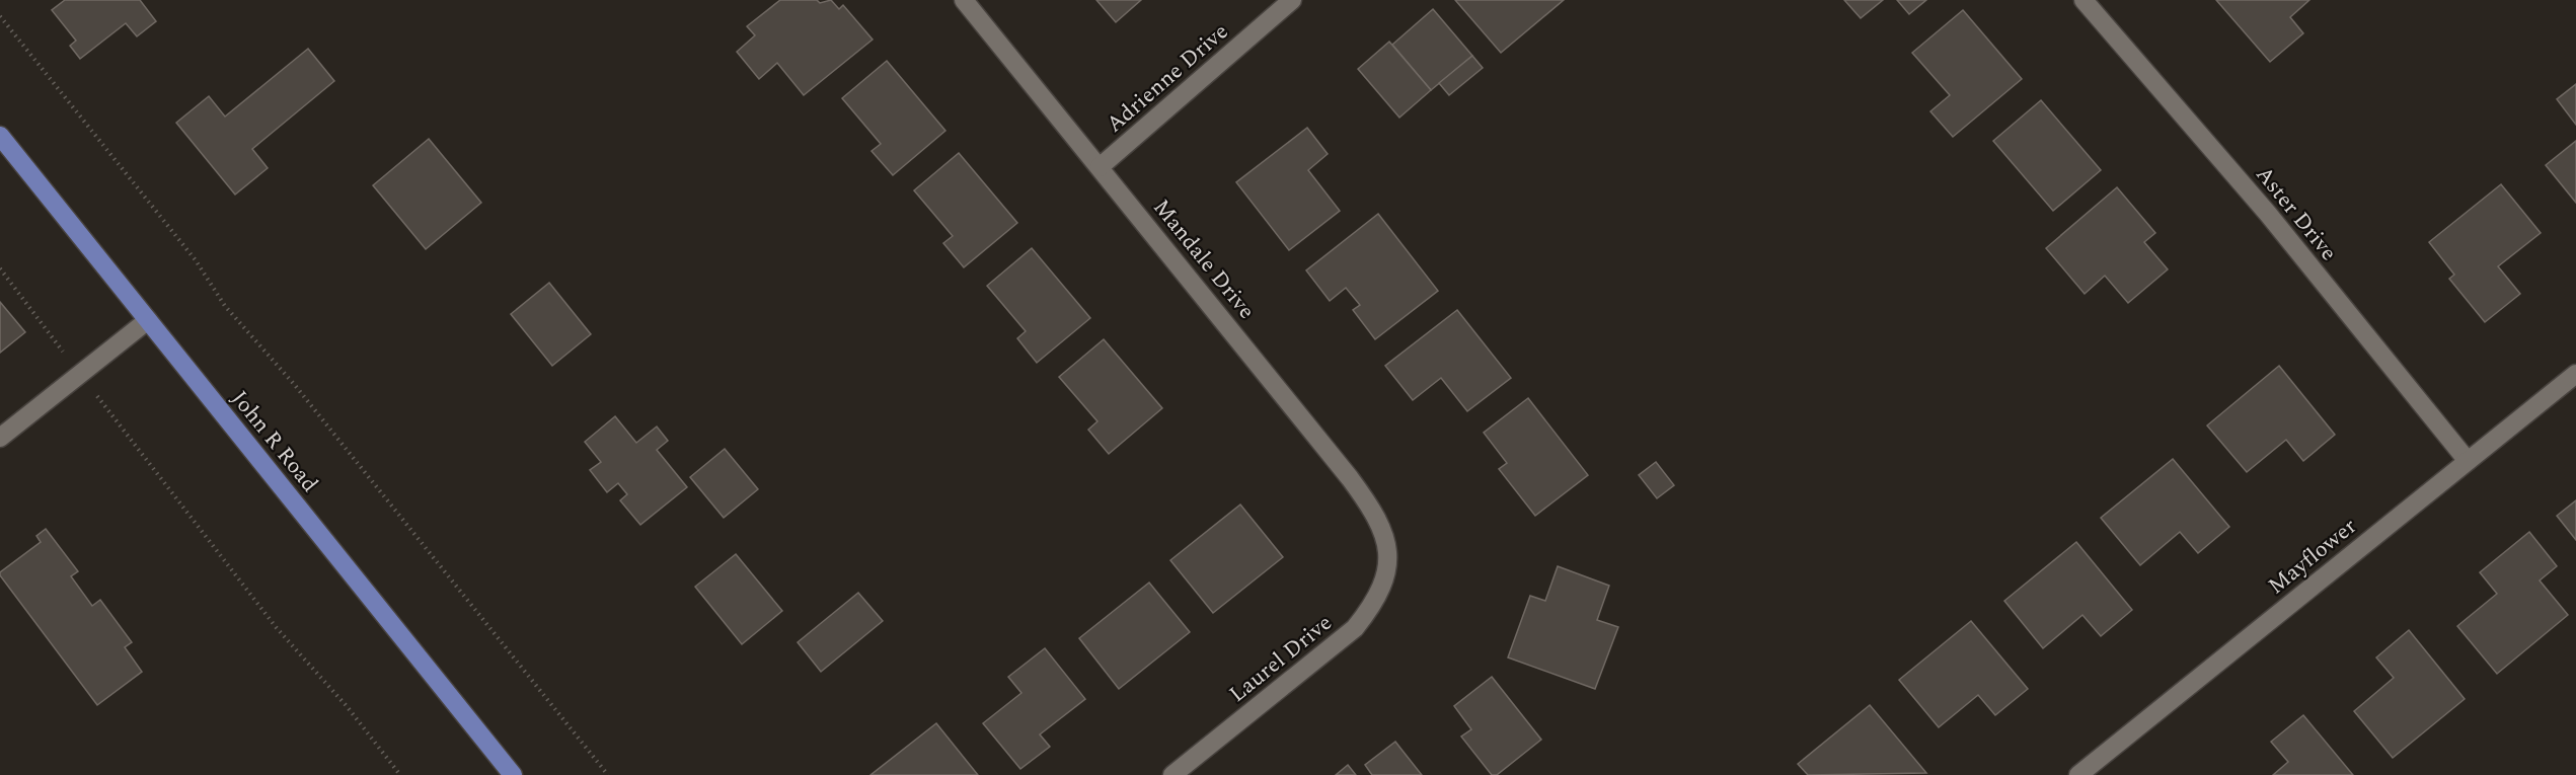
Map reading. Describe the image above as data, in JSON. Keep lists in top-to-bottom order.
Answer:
{
  "streets": {
    "main road": ["John R Road"],
    "street": [
      "Adrienne Drive",
      "Aster Drive",
      "Mandale Drive",
      "Mayflower",
      "Laurel Drive"
    ]
  },
  "crossings": [
    ["Adrienne Drive", "Mandale Drive"],
    ["Aster Drive", "Mayflower"],
    ["Mandale Drive", "Laurel Drive"]
  ]
}
